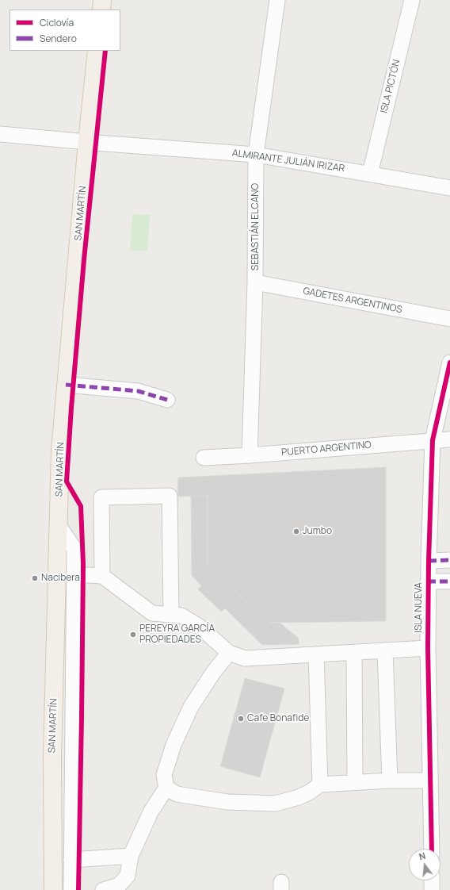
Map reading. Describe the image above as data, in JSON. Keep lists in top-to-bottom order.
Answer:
{
  "streets": {
    "main road": ["SAN MARTÍN"],
    "street": [
      "ISLA PICTÓN",
      "ALMIRANTE JULIÁN IRIZAR",
      "SEBASTIÁN ELCANO",
      "GADETES ARGENTINOS",
      "PUERTO ARGENTINO",
      "ISLA NUEVA"
    ]
  },
  "crossings": [
    ["ISLA PICTÓN", "ALMIRANTE JULIÁN IRIZAR"],
    ["ALMIRANTE JULIÁN IRIZAR", "SAN MARTÍN"],
    ["ALMIRANTE JULIÁN IRIZAR", "SEBASTIÁN ELCANO"],
    ["SEBASTIÁN ELCANO", "GADETES ARGENTINOS"],
    ["SEBASTIÁN ELCANO", "PUERTO ARGENTINO"],
    ["PUERTO ARGENTINO", "ISLA NUEVA"]
  ],
  "places": [
    "Jumbo",
    "Nacibera",
    "PEREYRA GARCÍA PROPIEDADES",
    "Cafe Bonafide"
  ],
  "legend": ["Ciclovía", "Sendero"],
  "north": "top"
}
